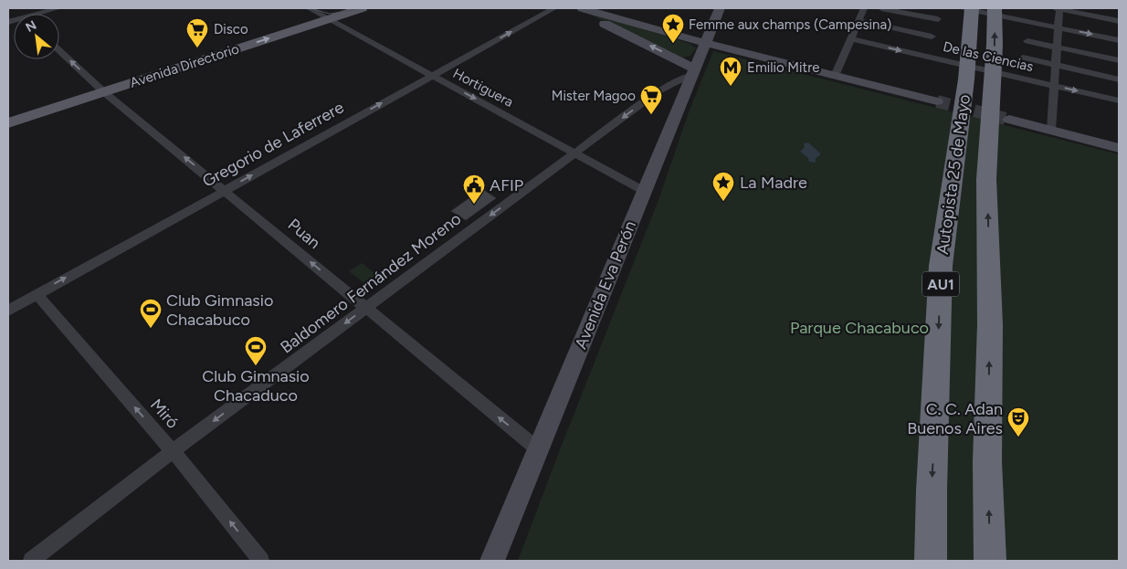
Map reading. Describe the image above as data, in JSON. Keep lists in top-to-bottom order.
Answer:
{
  "streets": {
    "highway": ["Autopista 25 de Mayo", "AU1"],
    "main road": ["Avenida Directorio"],
    "street": [
      "De las Ciencias",
      "Hortiguera",
      "Gregorio de Laferrere",
      "Puan",
      "Baldomero Fernández Moreno",
      "Avenida Eva Perón",
      "Miró"
    ]
  },
  "crossings": [
    ["Avenida Directorio", "Hortiguera"],
    ["Avenida Directorio", "Puan"],
    ["Hortiguera", "Gregorio de Laferrere"],
    ["Hortiguera", "Baldomero Fernández Moreno"],
    ["Hortiguera", "Avenida Eva Perón"],
    ["Gregorio de Laferrere", "Puan"],
    ["Gregorio de Laferrere", "Miró"],
    ["Puan", "Baldomero Fernández Moreno"],
    ["Puan", "Avenida Eva Perón"],
    ["Baldomero Fernández Moreno", "Avenida Eva Perón"],
    ["Baldomero Fernández Moreno", "Miró"]
  ],
  "one_way": [
    "Avenida Directorio",
    "Hortiguera",
    "Gregorio de Laferrere",
    "Puan",
    "Baldomero Fernández Moreno",
    "Miró"
  ],
  "parks": ["Parque Chacabuco"],
  "places": {
    "place": ["Femme aux champs (Campesina)", "La Madre"],
    "supermarket": ["Disco", "Mister Magoo"],
    "metro station": ["Emilio Mitre"],
    "public building": ["AFIP"],
    "sports": ["Club Gimnasio Chacabuco", "Club Gimnasio Chacaduco"],
    "theatre": ["C. C. Adan Buenos Aires"]
  },
  "north": "top left"
}
